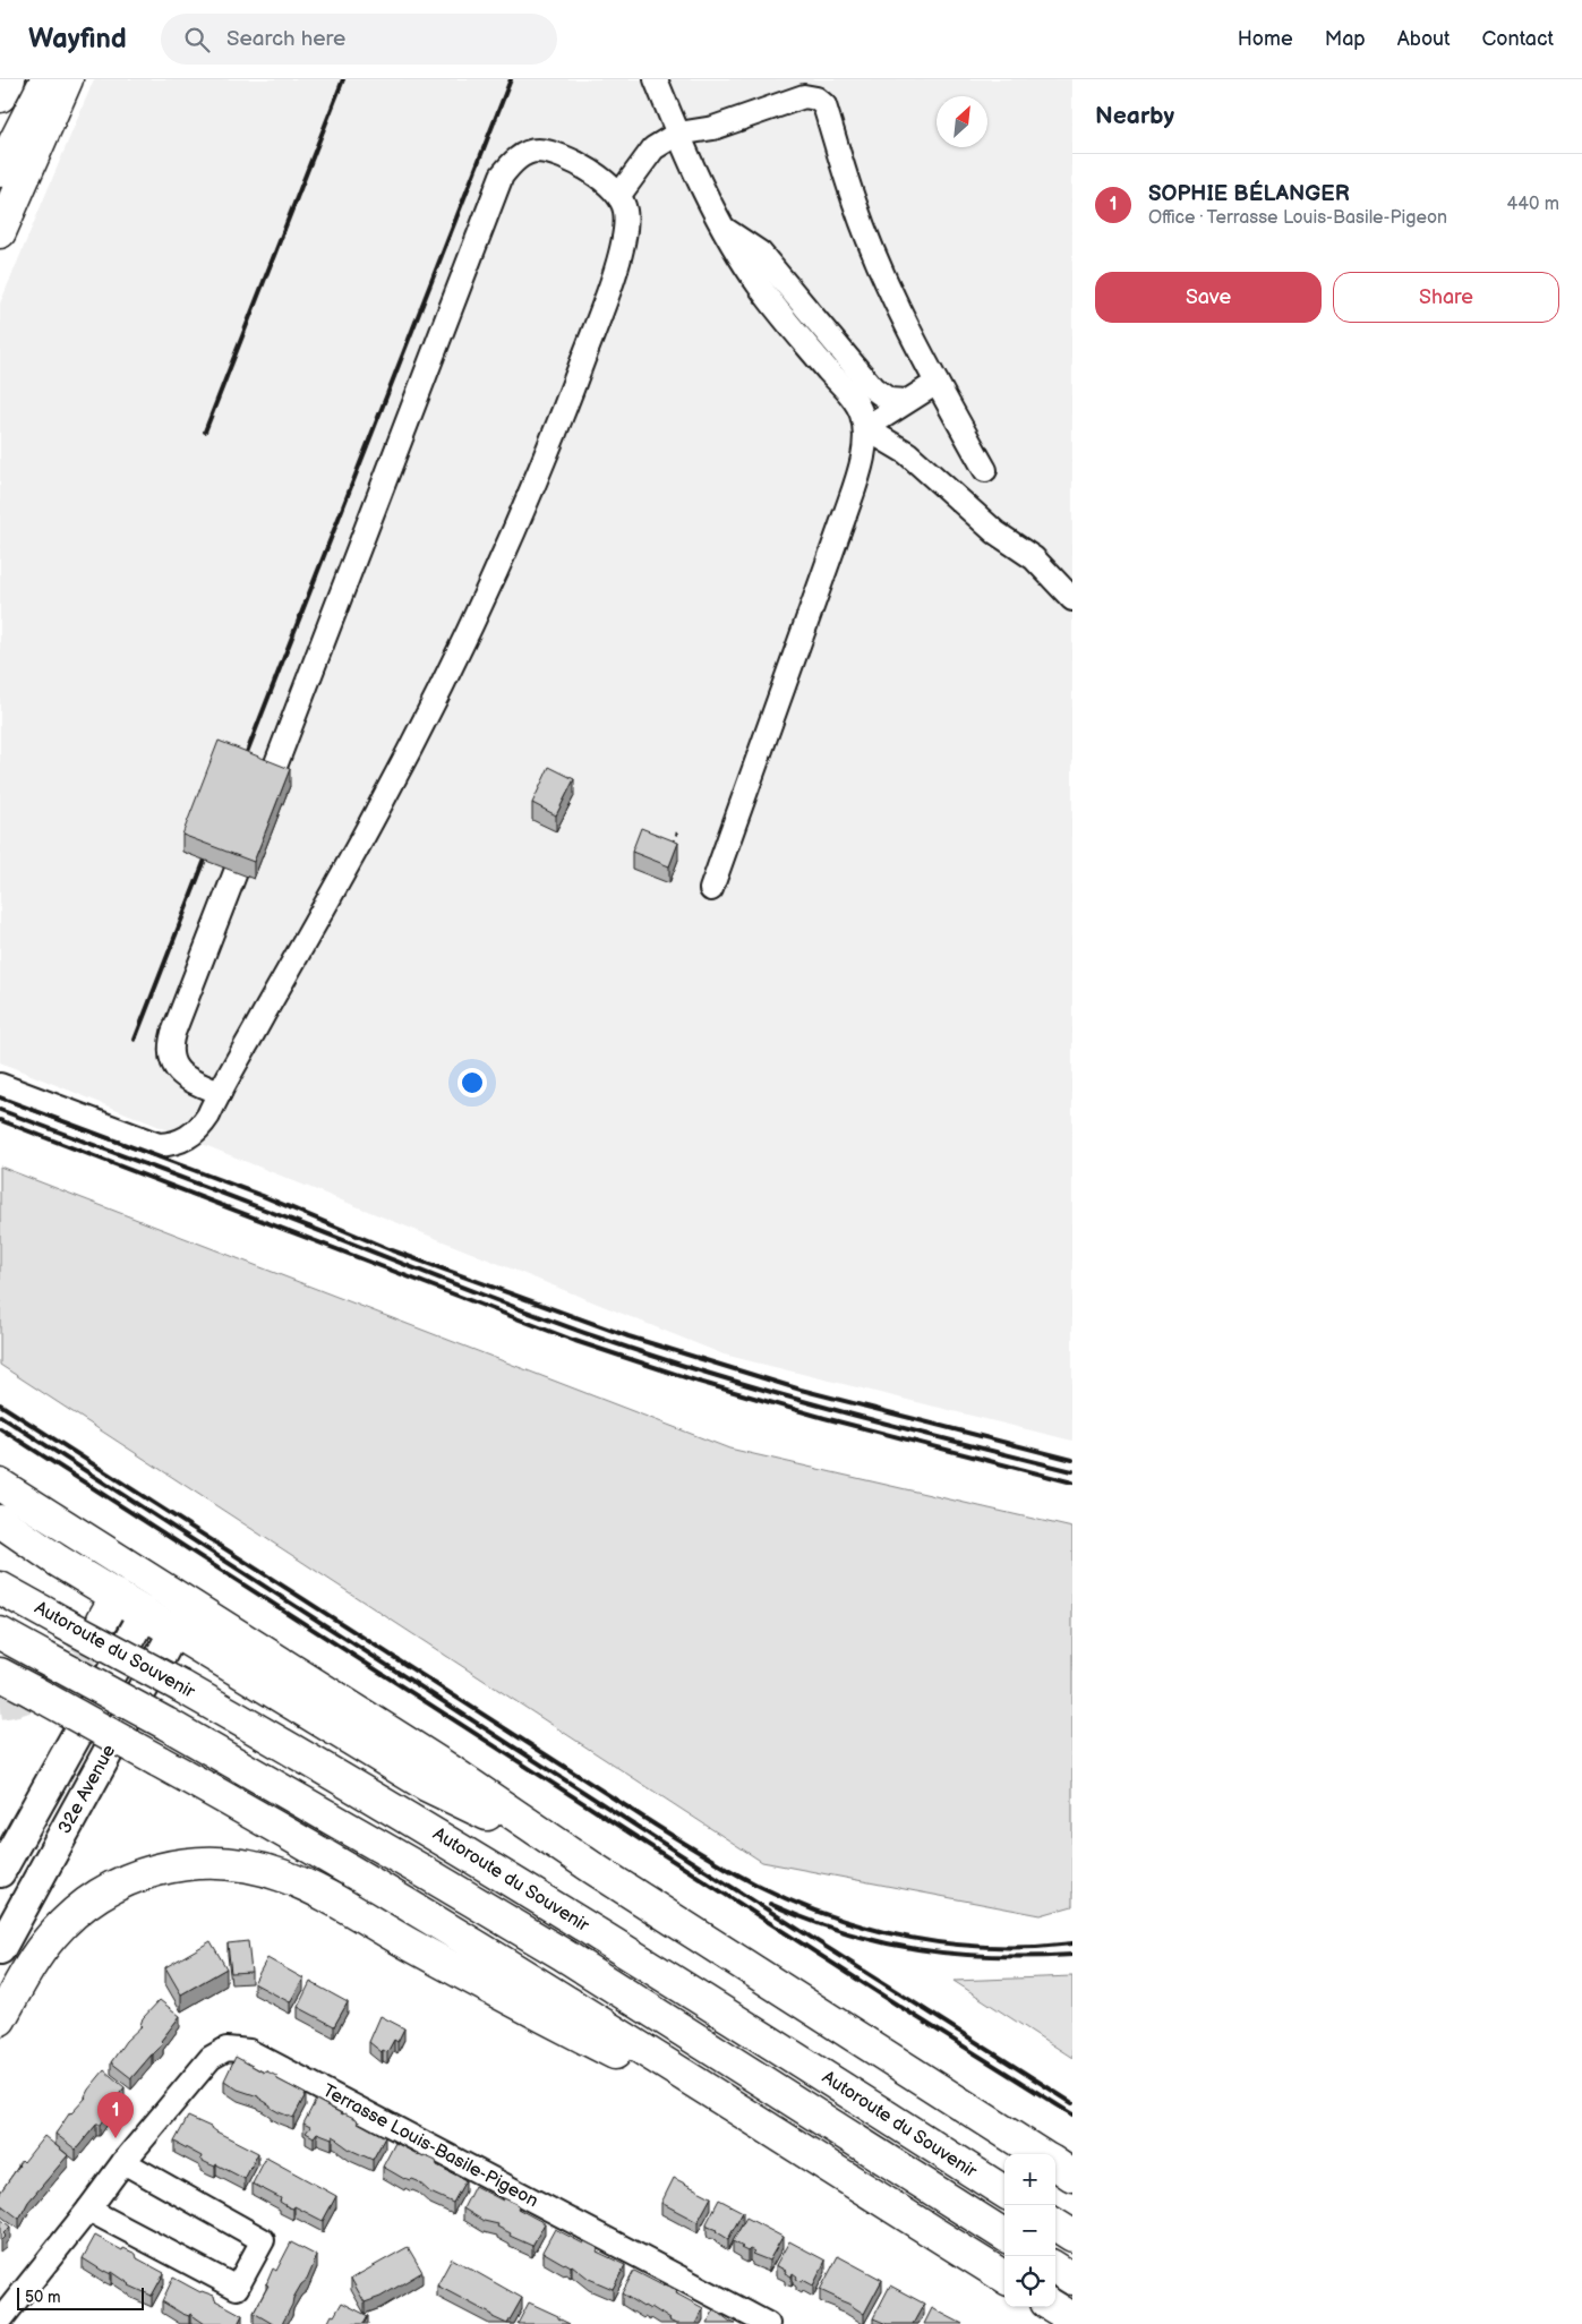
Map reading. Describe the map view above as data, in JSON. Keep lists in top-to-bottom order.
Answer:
{
  "streets": {
    "highway": ["Autoroute du Souvenir"],
    "main road": ["32e Avenue"],
    "street": ["Terrasse Louis-Basile-Pigeon"]
  },
  "scale_bar": "50 m",
  "north": "top right",
  "page": {
    "header": "Wayfind",
    "search": "Search here",
    "nav": [
      "Home",
      "Map",
      "About",
      "Contact"
    ],
    "heading": "Nearby",
    "list": [
      {
        "mark": "1",
        "name": "SOPHIE BÉLANGER",
        "note": "Office · Terrasse Louis-Basile-Pigeon",
        "value": "440 m"
      }
    ],
    "buttons": ["Save", "Share"],
    "pins": "1",
    "map_buttons": ["+", "−"],
    "scale": "50 m"
  }
}
